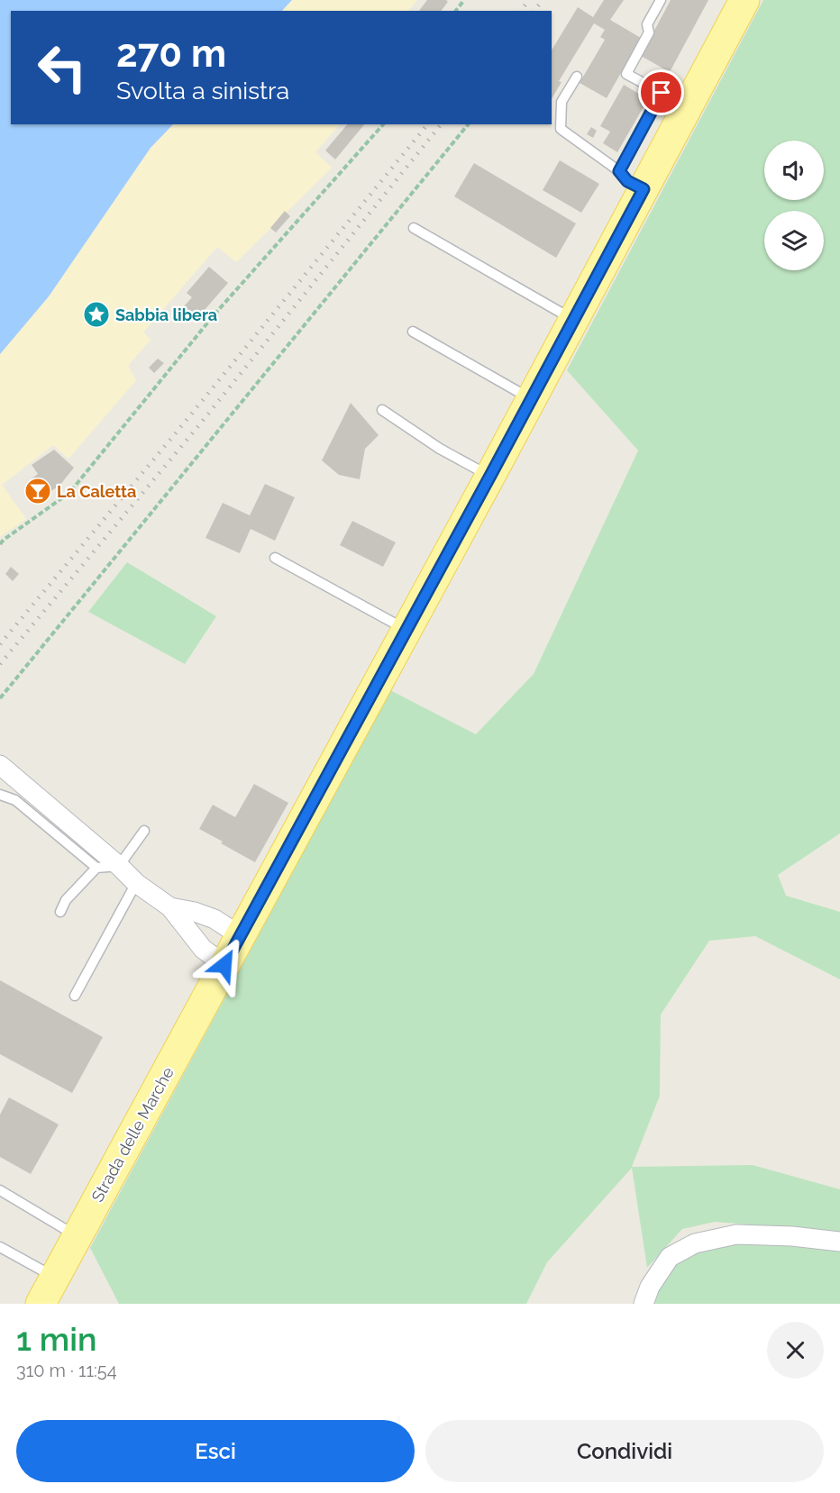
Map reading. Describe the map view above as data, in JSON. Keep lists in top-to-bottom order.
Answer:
{
  "streets": {
    "main road": ["Strada delle Marche"]
  },
  "places": {
    "place": ["Sabbia libera"],
    "bar": ["La Caletta"]
  },
  "page": {
    "turn": ["270 m", "Svolta a sinistra"],
    "heading": ["1 min", "310 m · 11:54"],
    "buttons": ["Esci", "Condividi"]
  }
}
